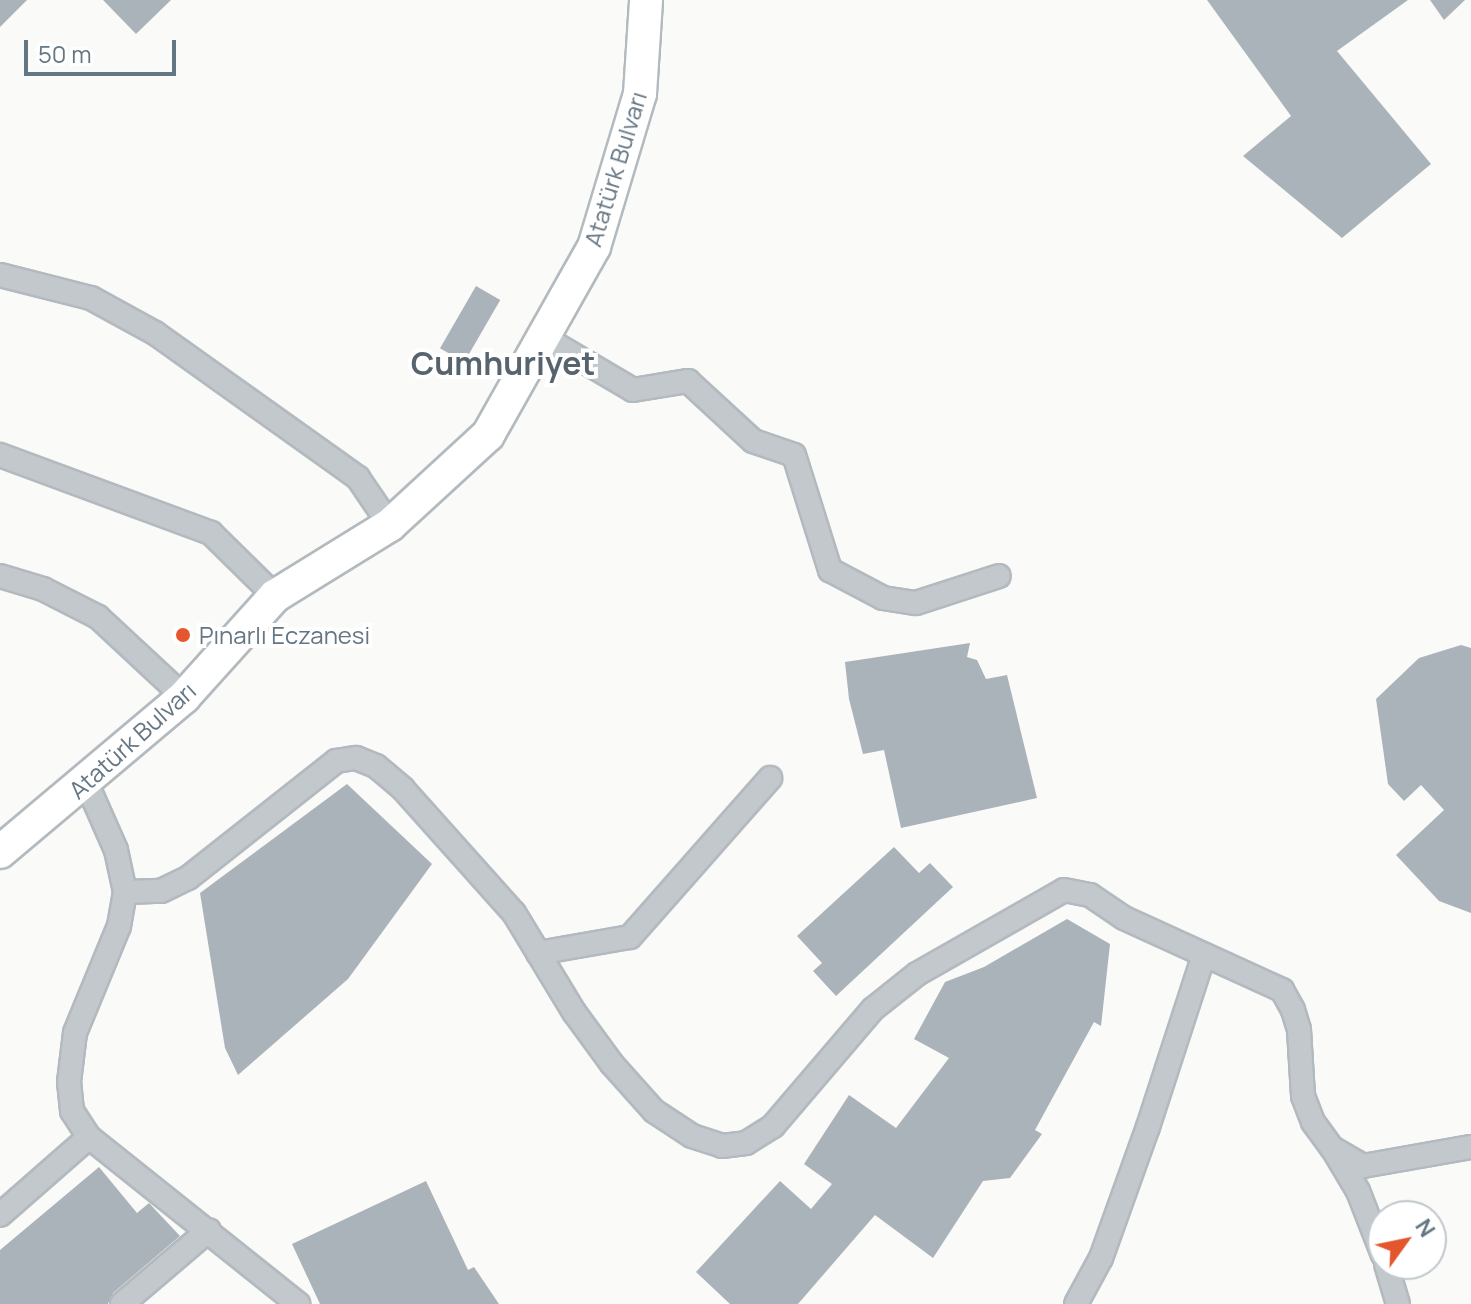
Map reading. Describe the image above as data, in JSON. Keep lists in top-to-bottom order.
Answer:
{
  "streets": {
    "street": ["Atatürk Bulvarı"]
  },
  "districts": ["Cumhuriyet"],
  "places": ["Pınarlı Eczanesi"],
  "scale_bar": "50 m",
  "north": "top right"
}
